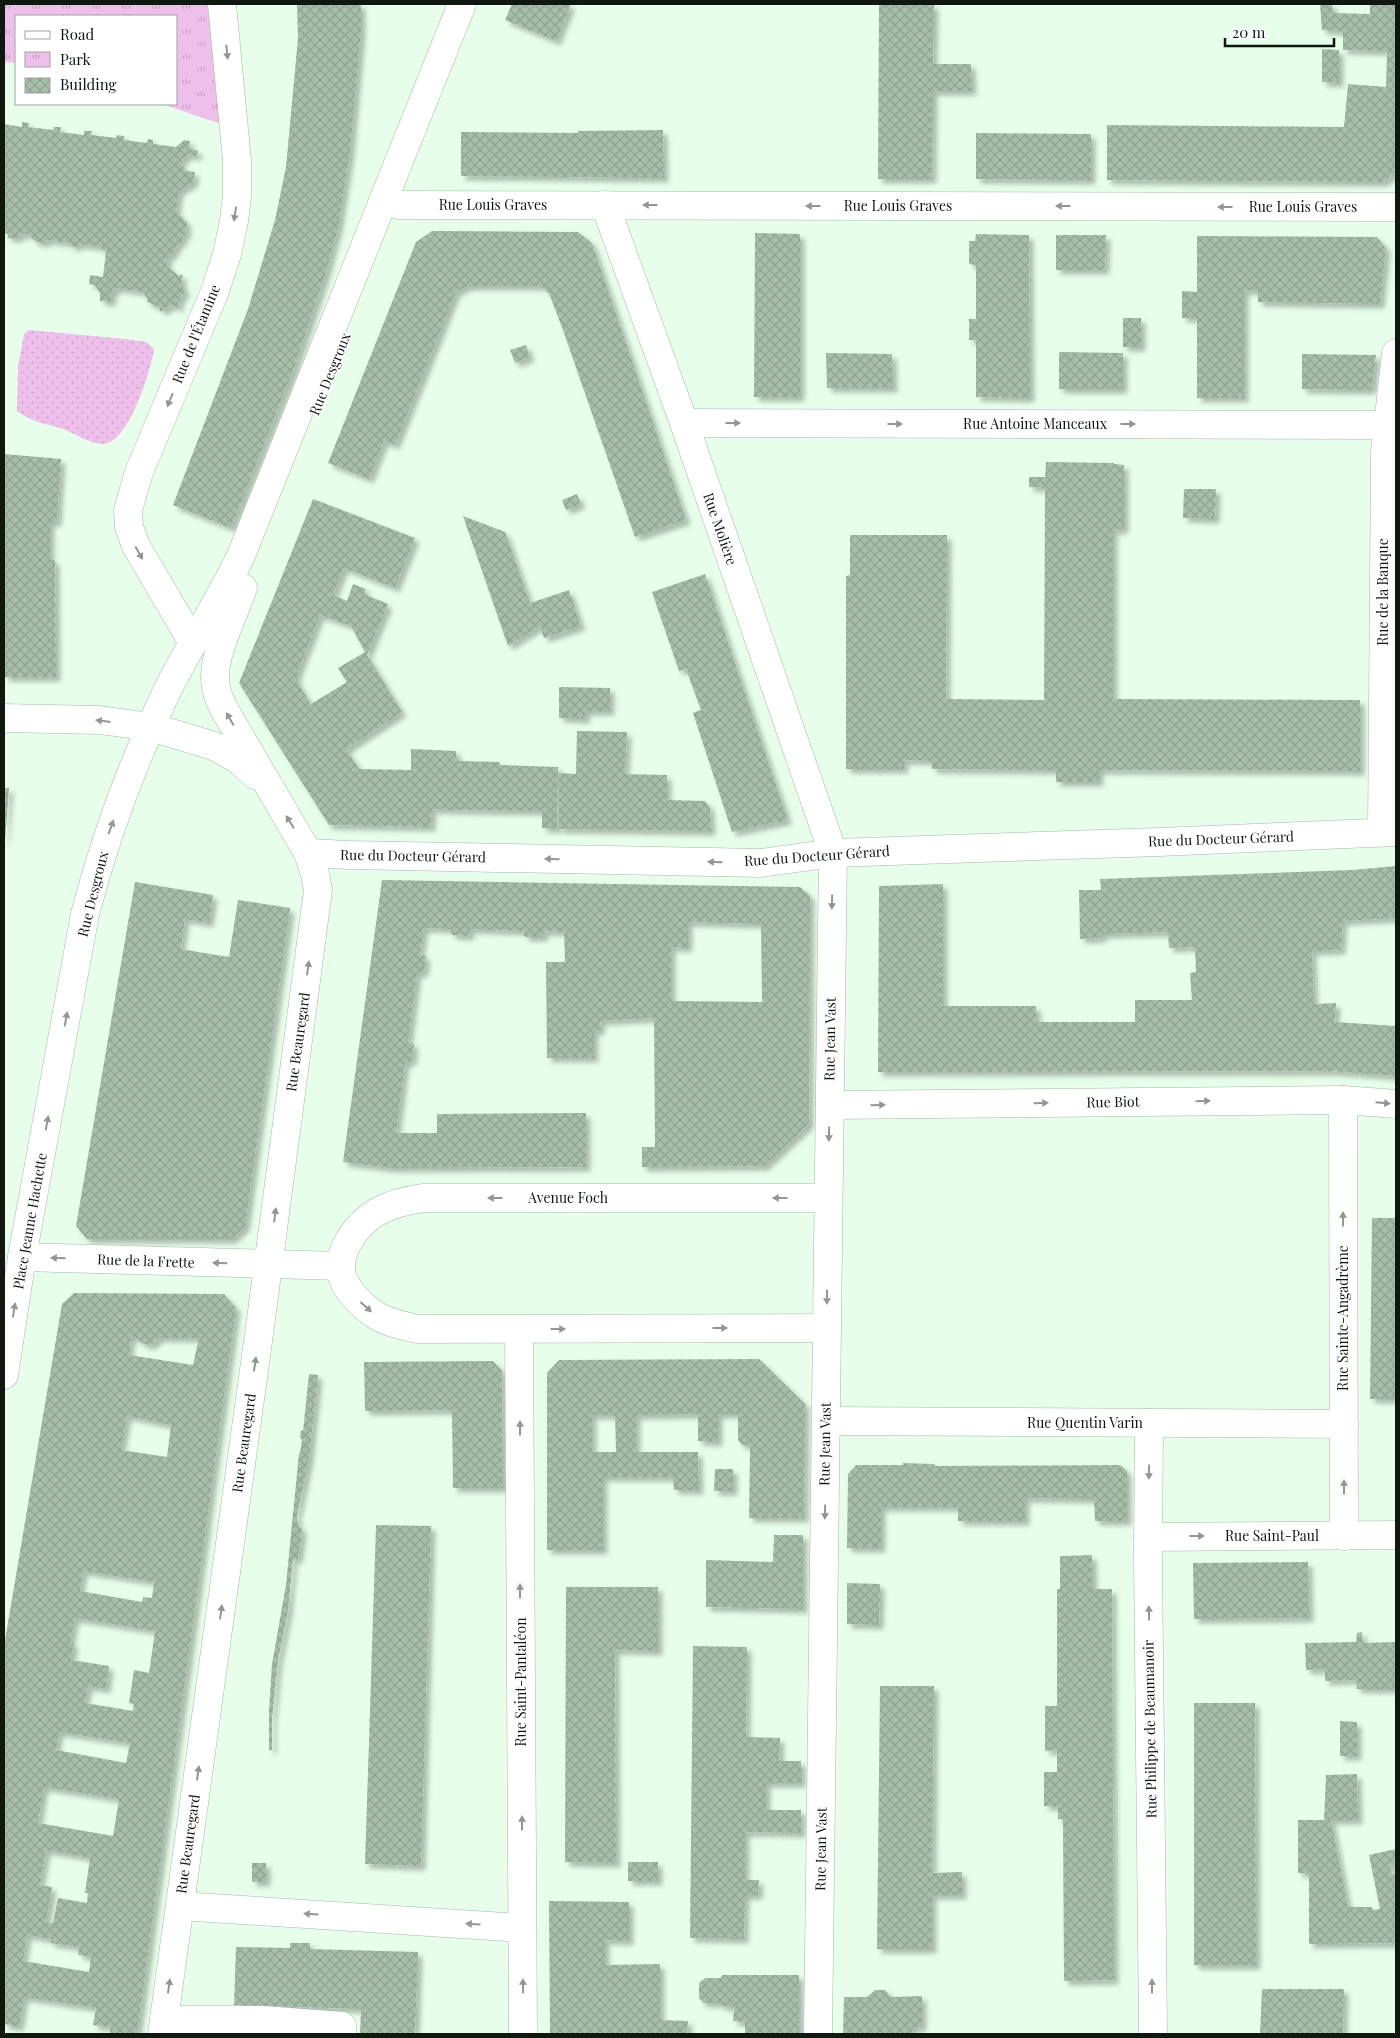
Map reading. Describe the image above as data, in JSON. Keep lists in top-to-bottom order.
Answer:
{
  "streets": {
    "street": [
      "Rue Louis Graves",
      "Rue de l'Étamine",
      "Rue Desgroux",
      "Rue Antoine Manceaux",
      "Rue Molière",
      "Rue de la Banque",
      "Rue du Docteur Gérard",
      "Rue Jean Vast",
      "Rue Beauregard",
      "Rue Biot",
      "Avenue Foch",
      "Place Jeanne Hachette",
      "Rue de la Frette",
      "Rue Sainte-Angadrème",
      "Rue Quentin Varin",
      "Rue Saint-Paul",
      "Rue Saint-Pantaléon",
      "Rue Philippe de Beaumanoir"
    ]
  },
  "crossings": [
    ["Rue Louis Graves", "Rue Desgroux"],
    ["Rue Louis Graves", "Rue Molière"],
    ["Rue de l'Étamine", "Rue Desgroux"],
    ["Rue Desgroux", "Place Jeanne Hachette"],
    ["Rue Antoine Manceaux", "Rue Molière"],
    ["Rue Antoine Manceaux", "Rue de la Banque"],
    ["Rue Molière", "Rue du Docteur Gérard"],
    ["Rue Molière", "Rue Jean Vast"],
    ["Rue de la Banque", "Rue du Docteur Gérard"],
    ["Rue du Docteur Gérard", "Rue Jean Vast"],
    ["Rue du Docteur Gérard", "Rue Beauregard"],
    ["Rue Jean Vast", "Rue Biot"],
    ["Rue Jean Vast", "Avenue Foch"],
    ["Rue Jean Vast", "Rue Quentin Varin"],
    ["Rue Beauregard", "Rue de la Frette"],
    ["Rue Biot", "Rue Sainte-Angadrème"],
    ["Place Jeanne Hachette", "Rue de la Frette"],
    ["Rue Sainte-Angadrème", "Rue Quentin Varin"],
    ["Rue Sainte-Angadrème", "Rue Saint-Paul"],
    ["Rue Quentin Varin", "Rue Philippe de Beaumanoir"],
    ["Rue Saint-Paul", "Rue Philippe de Beaumanoir"]
  ],
  "one_way": [
    "Rue Louis Graves",
    "Rue de l'Étamine",
    "Rue Antoine Manceaux",
    "Rue du Docteur Gérard",
    "Rue Jean Vast",
    "Rue Beauregard",
    "Rue Biot",
    "Place Jeanne Hachette",
    "Rue de la Frette",
    "Rue Sainte-Angadrème",
    "Rue Saint-Paul",
    "Rue Saint-Pantaléon"
  ],
  "legend": ["Road", "Park", "Building"],
  "scale_bar": "20 m"
}
